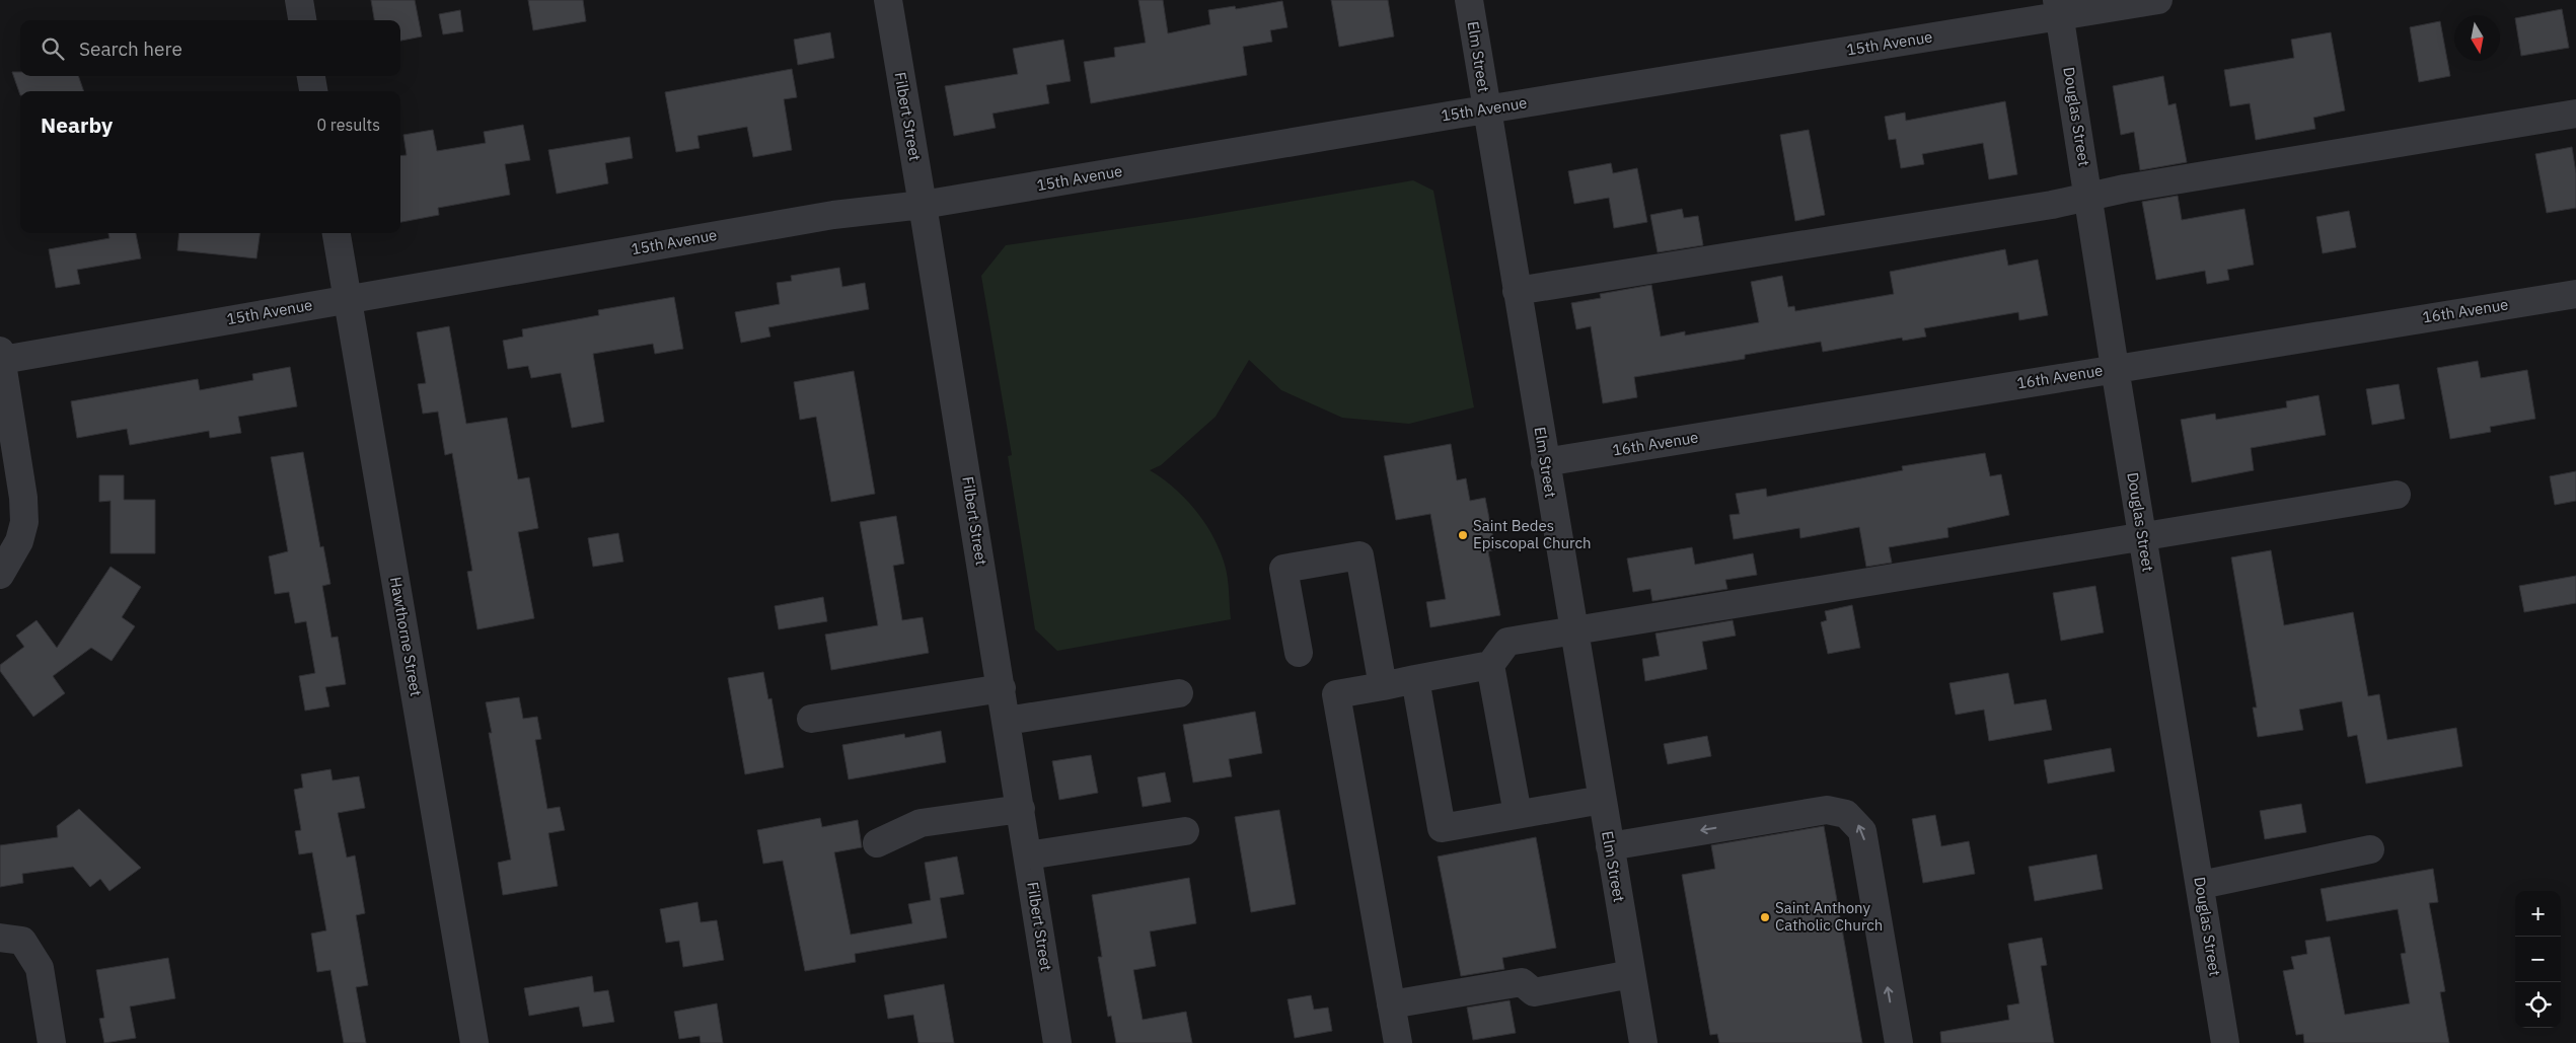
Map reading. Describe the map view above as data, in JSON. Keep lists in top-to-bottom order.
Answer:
{
  "streets": {
    "street": [
      "15th Avenue",
      "Elm Street",
      "Filbert Street",
      "Douglas Street",
      "16th Avenue",
      "Hawthorne Street"
    ]
  },
  "crossings": [
    ["15th Avenue", "Elm Street"],
    ["15th Avenue", "Filbert Street"],
    ["15th Avenue", "Douglas Street"],
    ["15th Avenue", "Hawthorne Street"],
    ["Elm Street", "16th Avenue"],
    ["Douglas Street", "16th Avenue"]
  ],
  "places": ["Saint Bedes Episcopal Church", "Saint Anthony Catholic Church"],
  "north": "bottom",
  "page": {
    "search": "Search here",
    "heading": ["Nearby", "0 results"],
    "map_buttons": ["+", "−"]
  }
}
